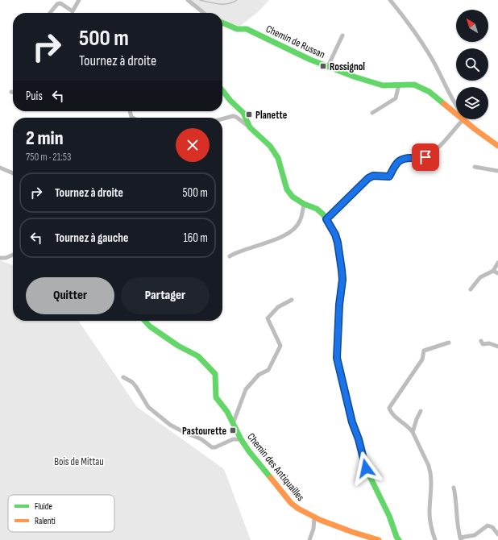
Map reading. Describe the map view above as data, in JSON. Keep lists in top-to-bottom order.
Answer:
{
  "streets": {
    "street": ["Chemin de Russan", "Chemin des Antiquailles"]
  },
  "parks": ["Bois de Mittau"],
  "places": {
    "transit": ["Rossignol", "Planette", "Pastourette"]
  },
  "legend": ["Fluide", "Ralenti"],
  "north": "top left",
  "page": {
    "turn": ["500 m", "Tournez à droite"],
    "then": "Puis",
    "heading": ["2 min", "750 m · 21:53"],
    "list": [
      {
        "name": "Tournez à droite",
        "value": "500 m"
      },
      {
        "name": "Tournez à gauche",
        "value": "160 m"
      }
    ],
    "buttons": ["Quitter", "Partager"]
  }
}
